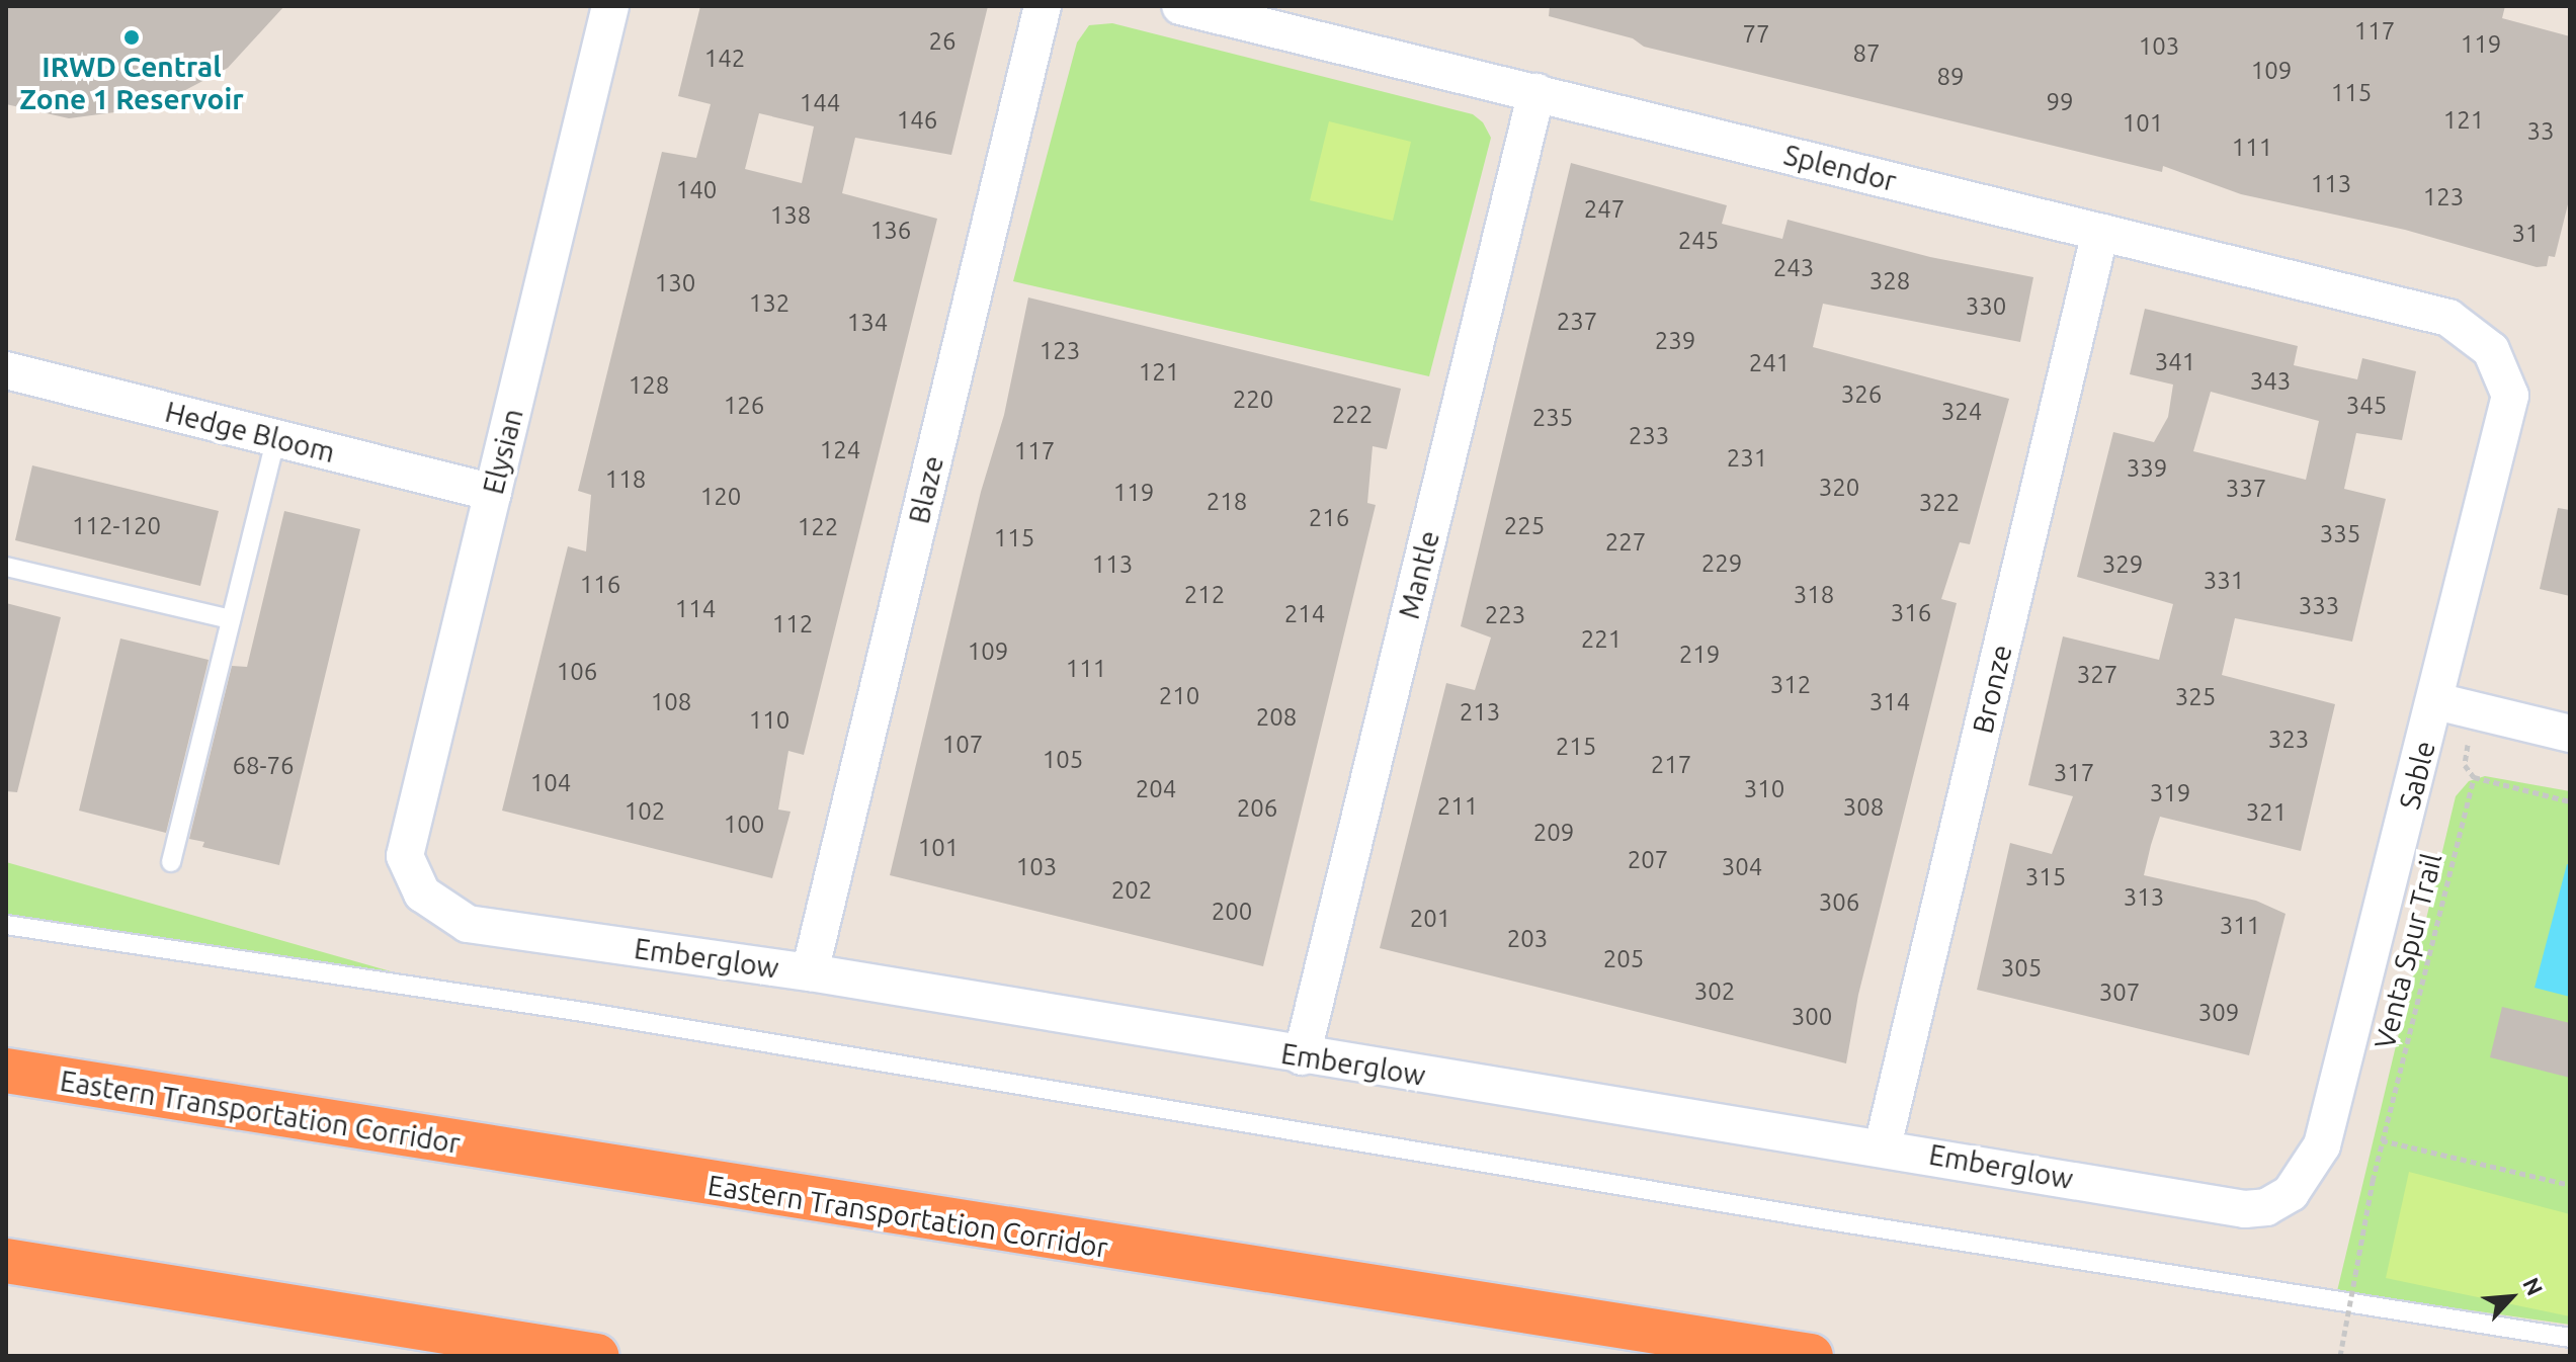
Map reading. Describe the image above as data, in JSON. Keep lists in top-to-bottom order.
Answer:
{
  "streets": {
    "highway": ["Eastern Transportation Corridor"],
    "street": [
      "Splendor",
      "Hedge Bloom",
      "Elysian",
      "Blaze",
      "Mantle",
      "Bronze",
      "Sable",
      "Emberglow"
    ],
    "path": ["Venta Spur Trail"]
  },
  "crossings": [
    ["Splendor", "Mantle"],
    ["Splendor", "Bronze"],
    ["Splendor", "Sable"],
    ["Hedge Bloom", "Elysian"],
    ["Elysian", "Emberglow"],
    ["Blaze", "Emberglow"],
    ["Mantle", "Emberglow"],
    ["Bronze", "Emberglow"],
    ["Sable", "Emberglow"]
  ],
  "places": ["IRWD Central Zone 1 Reservoir"],
  "house_numbers": [
    "117",
    "77",
    "26",
    "119",
    "103",
    "87",
    "142",
    "109",
    "89",
    "115",
    "99",
    "144",
    "146",
    "121",
    "101",
    "33",
    "111",
    "113",
    "140",
    "123",
    "247",
    "138",
    "136",
    "31",
    "245",
    "243",
    "328",
    "130",
    "132",
    "330",
    "237",
    "134",
    "239",
    "123",
    "341",
    "241",
    "121",
    "343",
    "128",
    "326",
    "220",
    "126",
    "345",
    "324",
    "222",
    "235",
    "233",
    "124",
    "117",
    "231",
    "339",
    "118",
    "320",
    "337",
    "119",
    "120",
    "218",
    "322",
    "216",
    "112-120",
    "225",
    "122",
    "335",
    "115",
    "227",
    "229",
    "113",
    "329",
    "331",
    "116",
    "212",
    "318",
    "333",
    "114",
    "316",
    "214",
    "223",
    "112",
    "221",
    "109",
    "219",
    "111",
    "106",
    "327",
    "312",
    "210",
    "325",
    "108",
    "314",
    "213",
    "208",
    "110",
    "323",
    "107",
    "215",
    "105",
    "217",
    "68-76",
    "317",
    "104",
    "204",
    "310",
    "319",
    "211",
    "308",
    "206",
    "102",
    "321",
    "100",
    "209",
    "101",
    "207",
    "103",
    "304",
    "315",
    "202",
    "313",
    "306",
    "200",
    "201",
    "311",
    "203",
    "205",
    "305",
    "302",
    "307",
    "309",
    "300"
  ],
  "north": "top right"
}
